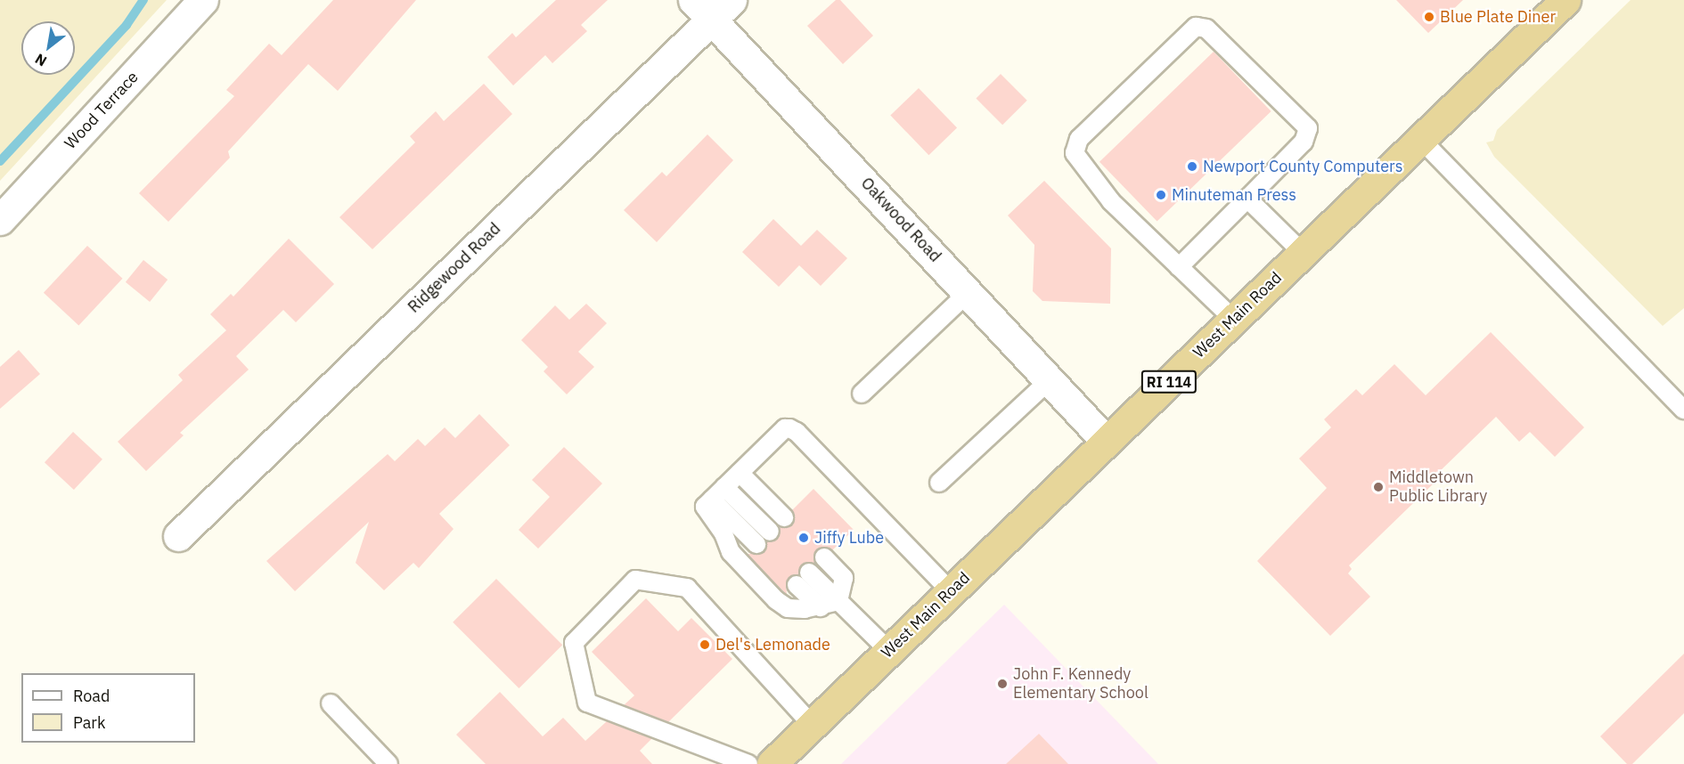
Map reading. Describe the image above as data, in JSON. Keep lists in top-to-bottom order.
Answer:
{
  "streets": {
    "highway": ["West Main Road", "RI 114"],
    "street": ["Wood Terrace", "Oakwood Road", "Ridgewood Road"]
  },
  "crossings": [
    ["Oakwood Road", "Ridgewood Road"],
    ["Oakwood Road", "West Main Road"]
  ],
  "places": [
    "Blue Plate Diner",
    "Newport County Computers",
    "Minuteman Press",
    "Middletown Public Library",
    "Jiffy Lube",
    "Del's Lemonade",
    "John F. Kennedy Elementary School"
  ],
  "legend": ["Road", "Park"],
  "north": "bottom left"
}
